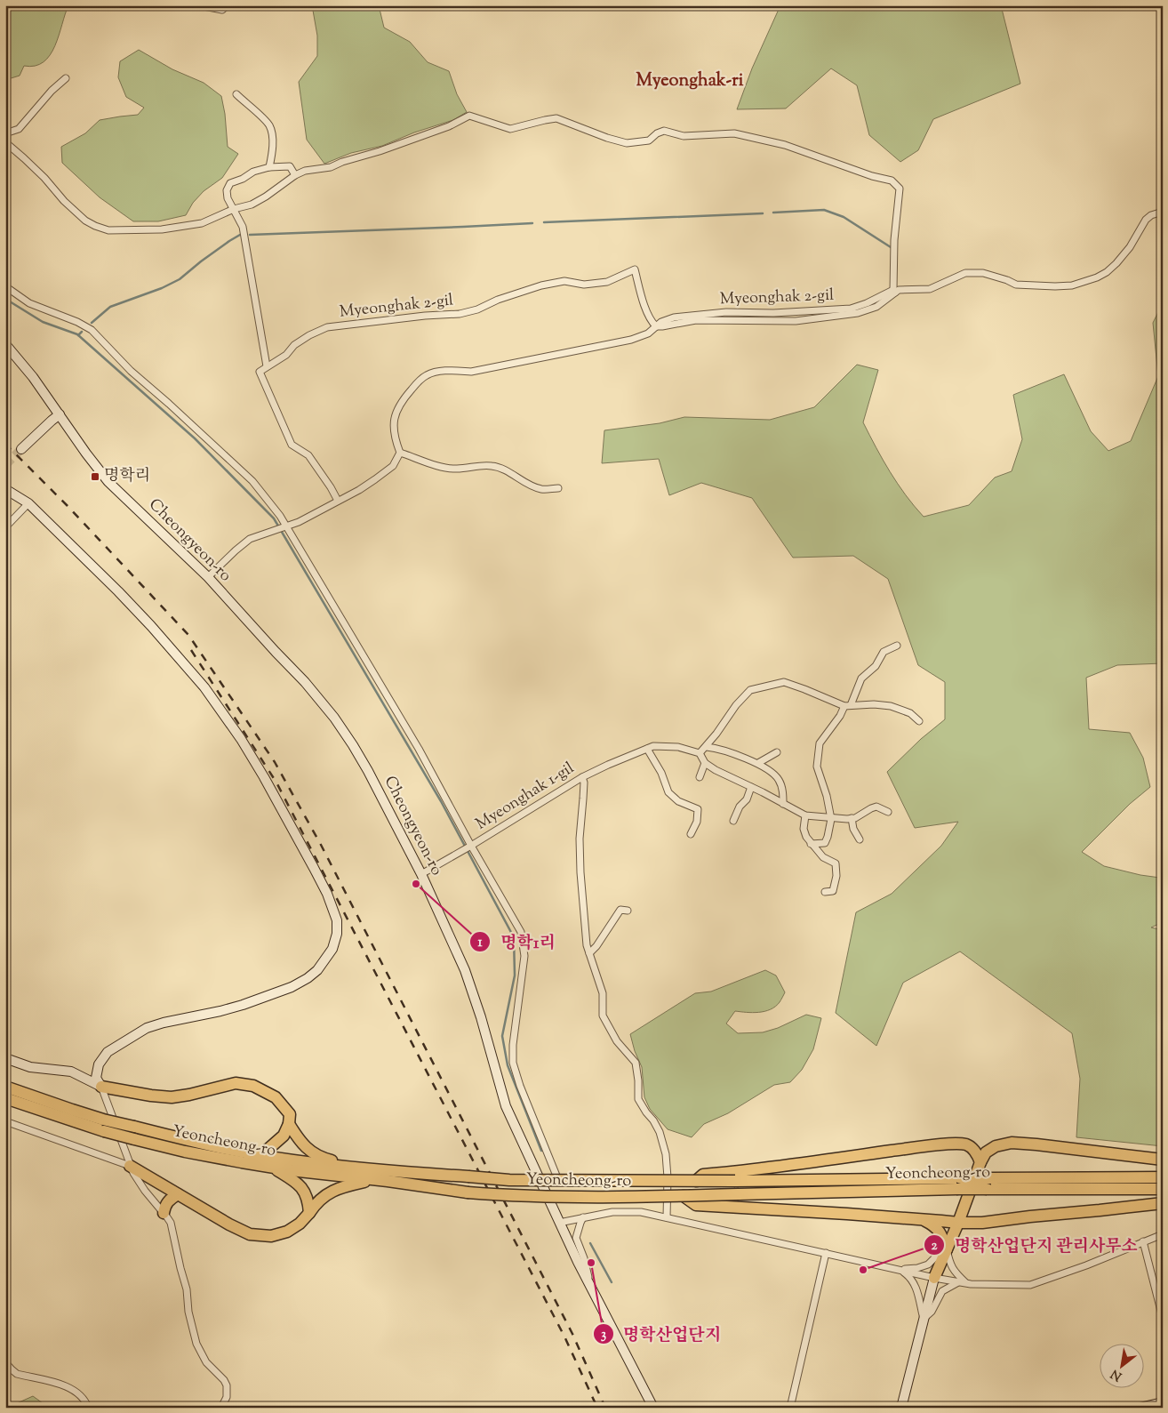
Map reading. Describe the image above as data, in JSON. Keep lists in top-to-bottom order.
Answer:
{
  "streets": {
    "highway": ["Yeoncheong-ro"],
    "main road": ["Cheongyeon-ro"],
    "street": ["Myeonghak 2-gil", "Myeonghak 1-gil"]
  },
  "crossings": [
    ["Cheongyeon-ro", "Myeonghak 1-gil"]
  ],
  "districts": ["Myeonghak-ri"],
  "places": {
    "transit": ["명학리"],
    "other": ["명학1리", "명학산업단지", "명학산업단지 관리사무소"]
  },
  "north": "bottom left"
}
